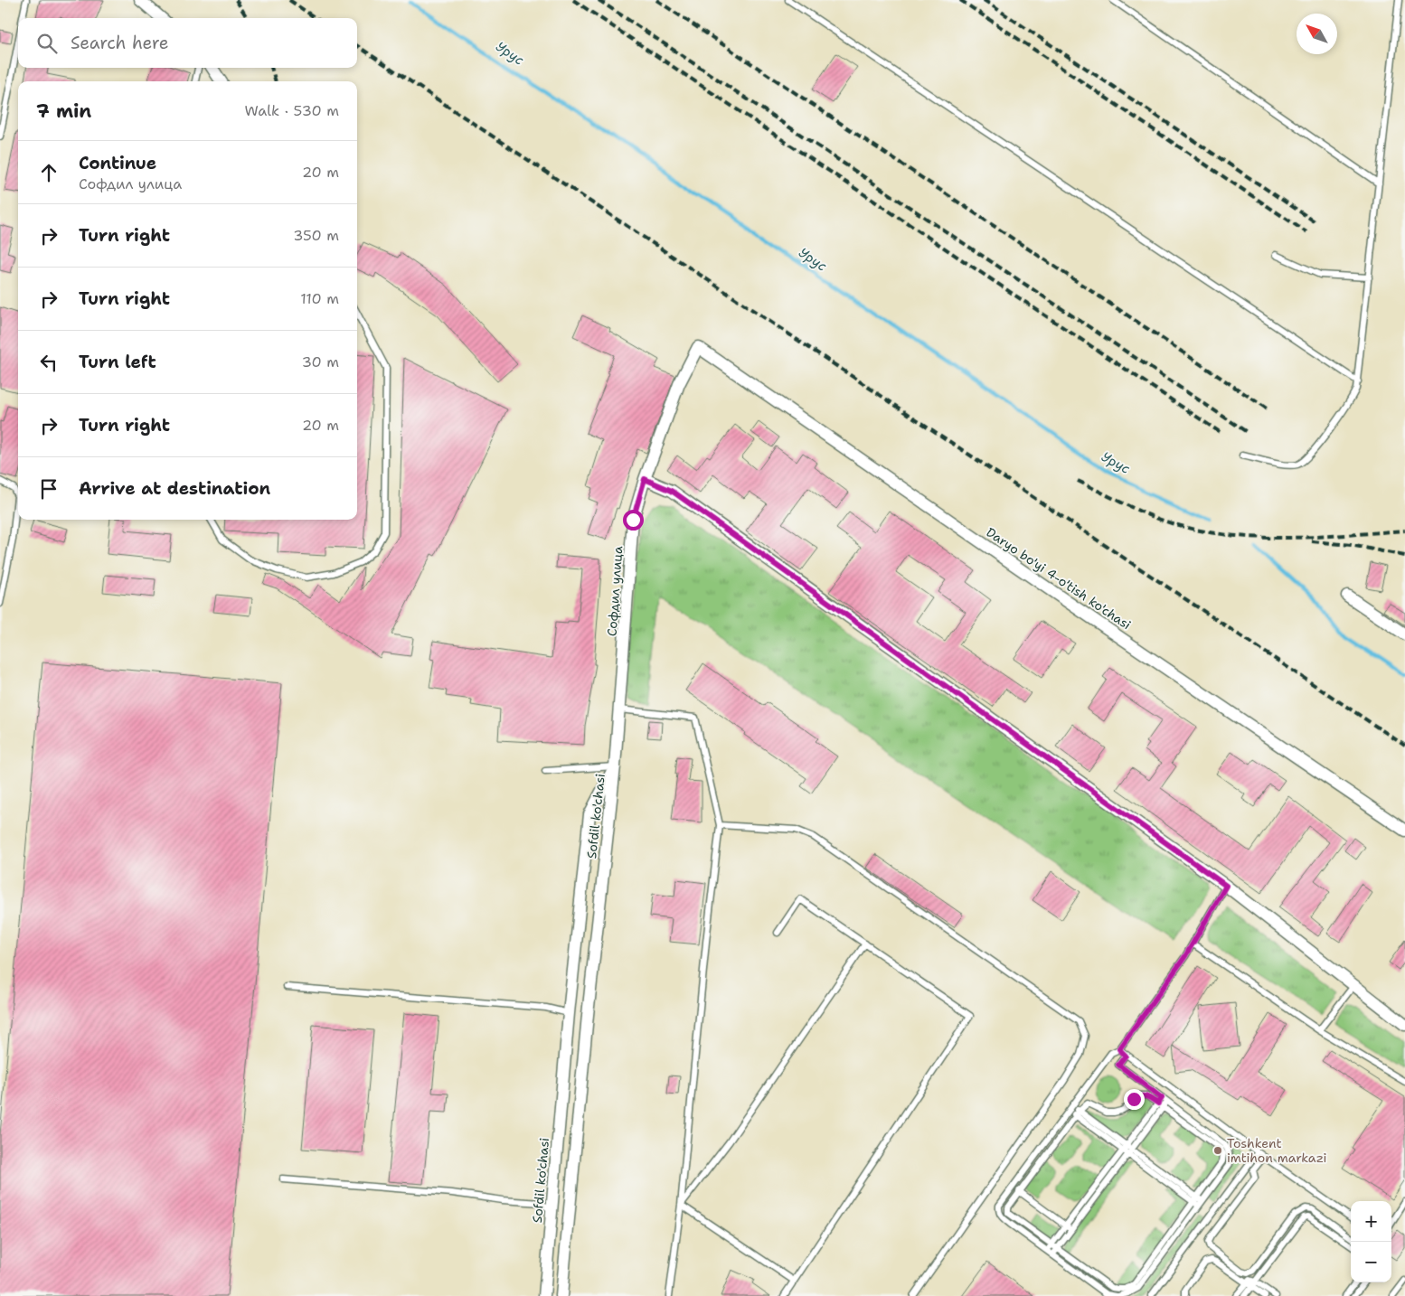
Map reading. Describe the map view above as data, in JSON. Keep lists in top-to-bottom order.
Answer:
{
  "streets": {
    "street": ["Daryo bo'yi 4-o'tish ko'chasi", "Софдил улица", "Sofdil ko'chasi"]
  },
  "crossings": [
    ["Daryo bo'yi 4-o'tish ko'chasi", "Софдил улица"],
    ["Софдил улица", "Sofdil ko'chasi"]
  ],
  "water": ["Урус"],
  "places": ["Toshkent imtihon markazi"],
  "north": "top left",
  "page": {
    "search": "Search here",
    "heading": ["7 min", "Walk · 530 m"],
    "list": [
      ["Continue", "Софдил улица", "20 m"],
      ["Turn right", "350 m"],
      ["Turn right", "110 m"],
      ["Turn left", "30 m"],
      ["Turn right", "20 m"],
      "Arrive at destination"
    ],
    "map_buttons": ["+", "−"]
  }
}
